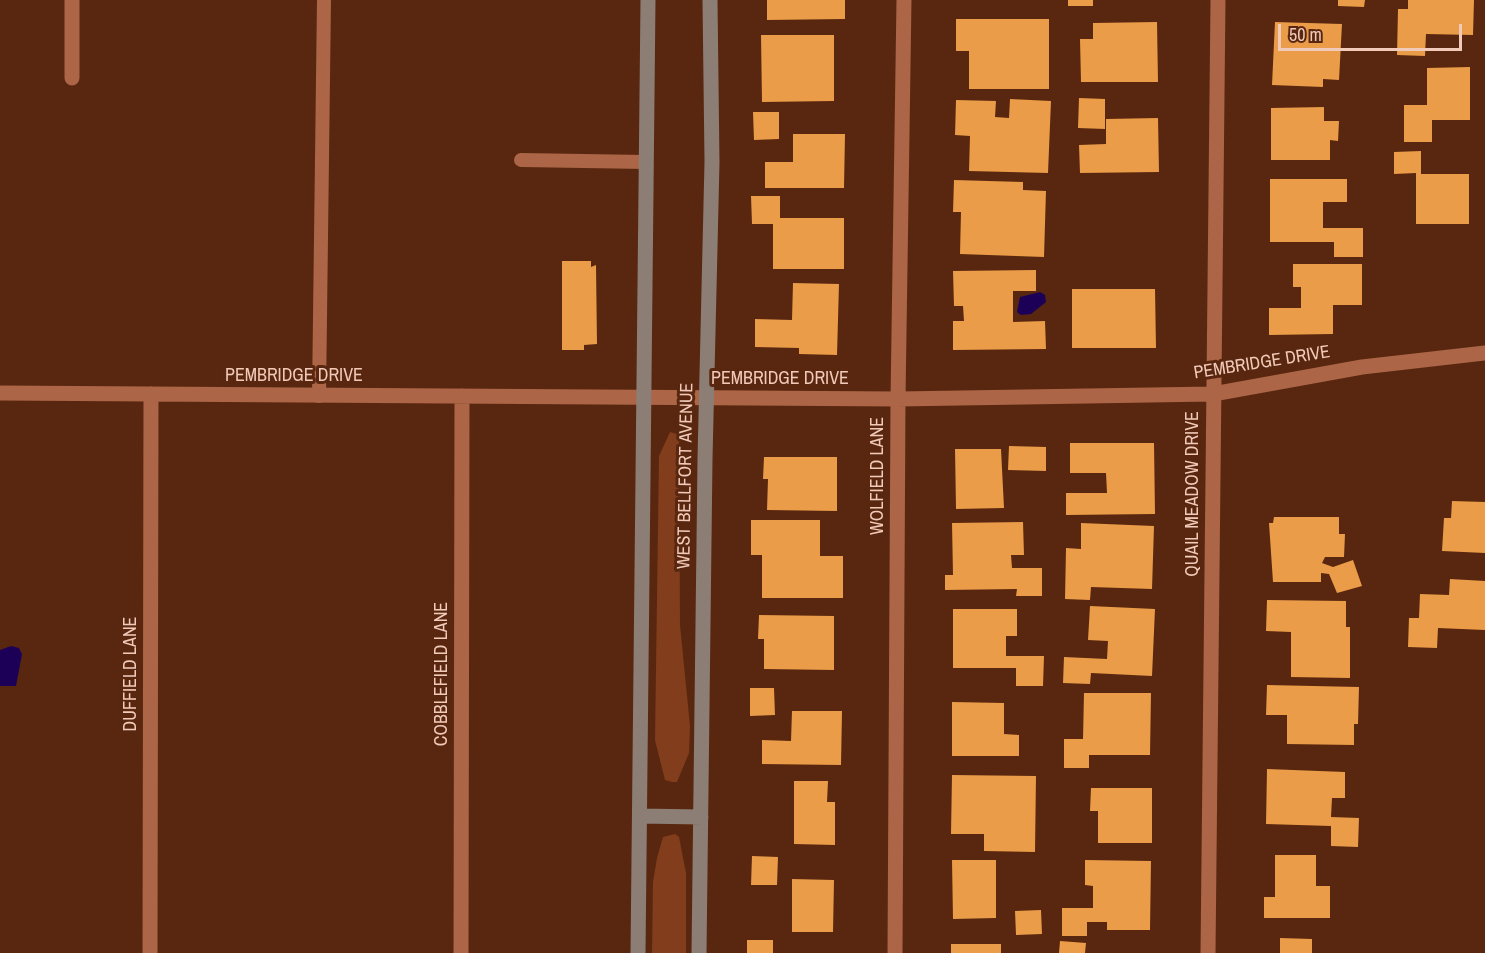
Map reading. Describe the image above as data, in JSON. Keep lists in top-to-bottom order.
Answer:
{
  "streets": {
    "main road": ["WEST BELLFORT AVENUE"],
    "street": [
      "PEMBRIDGE DRIVE",
      "WOLFIELD LANE",
      "QUAIL MEADOW DRIVE",
      "DUFFIELD LANE",
      "COBBLEFIELD LANE"
    ]
  },
  "crossings": [
    ["PEMBRIDGE DRIVE", "WEST BELLFORT AVENUE"],
    ["PEMBRIDGE DRIVE", "WOLFIELD LANE"],
    ["PEMBRIDGE DRIVE", "QUAIL MEADOW DRIVE"],
    ["PEMBRIDGE DRIVE", "DUFFIELD LANE"],
    ["PEMBRIDGE DRIVE", "COBBLEFIELD LANE"]
  ],
  "scale_bar": "50 m"
}
